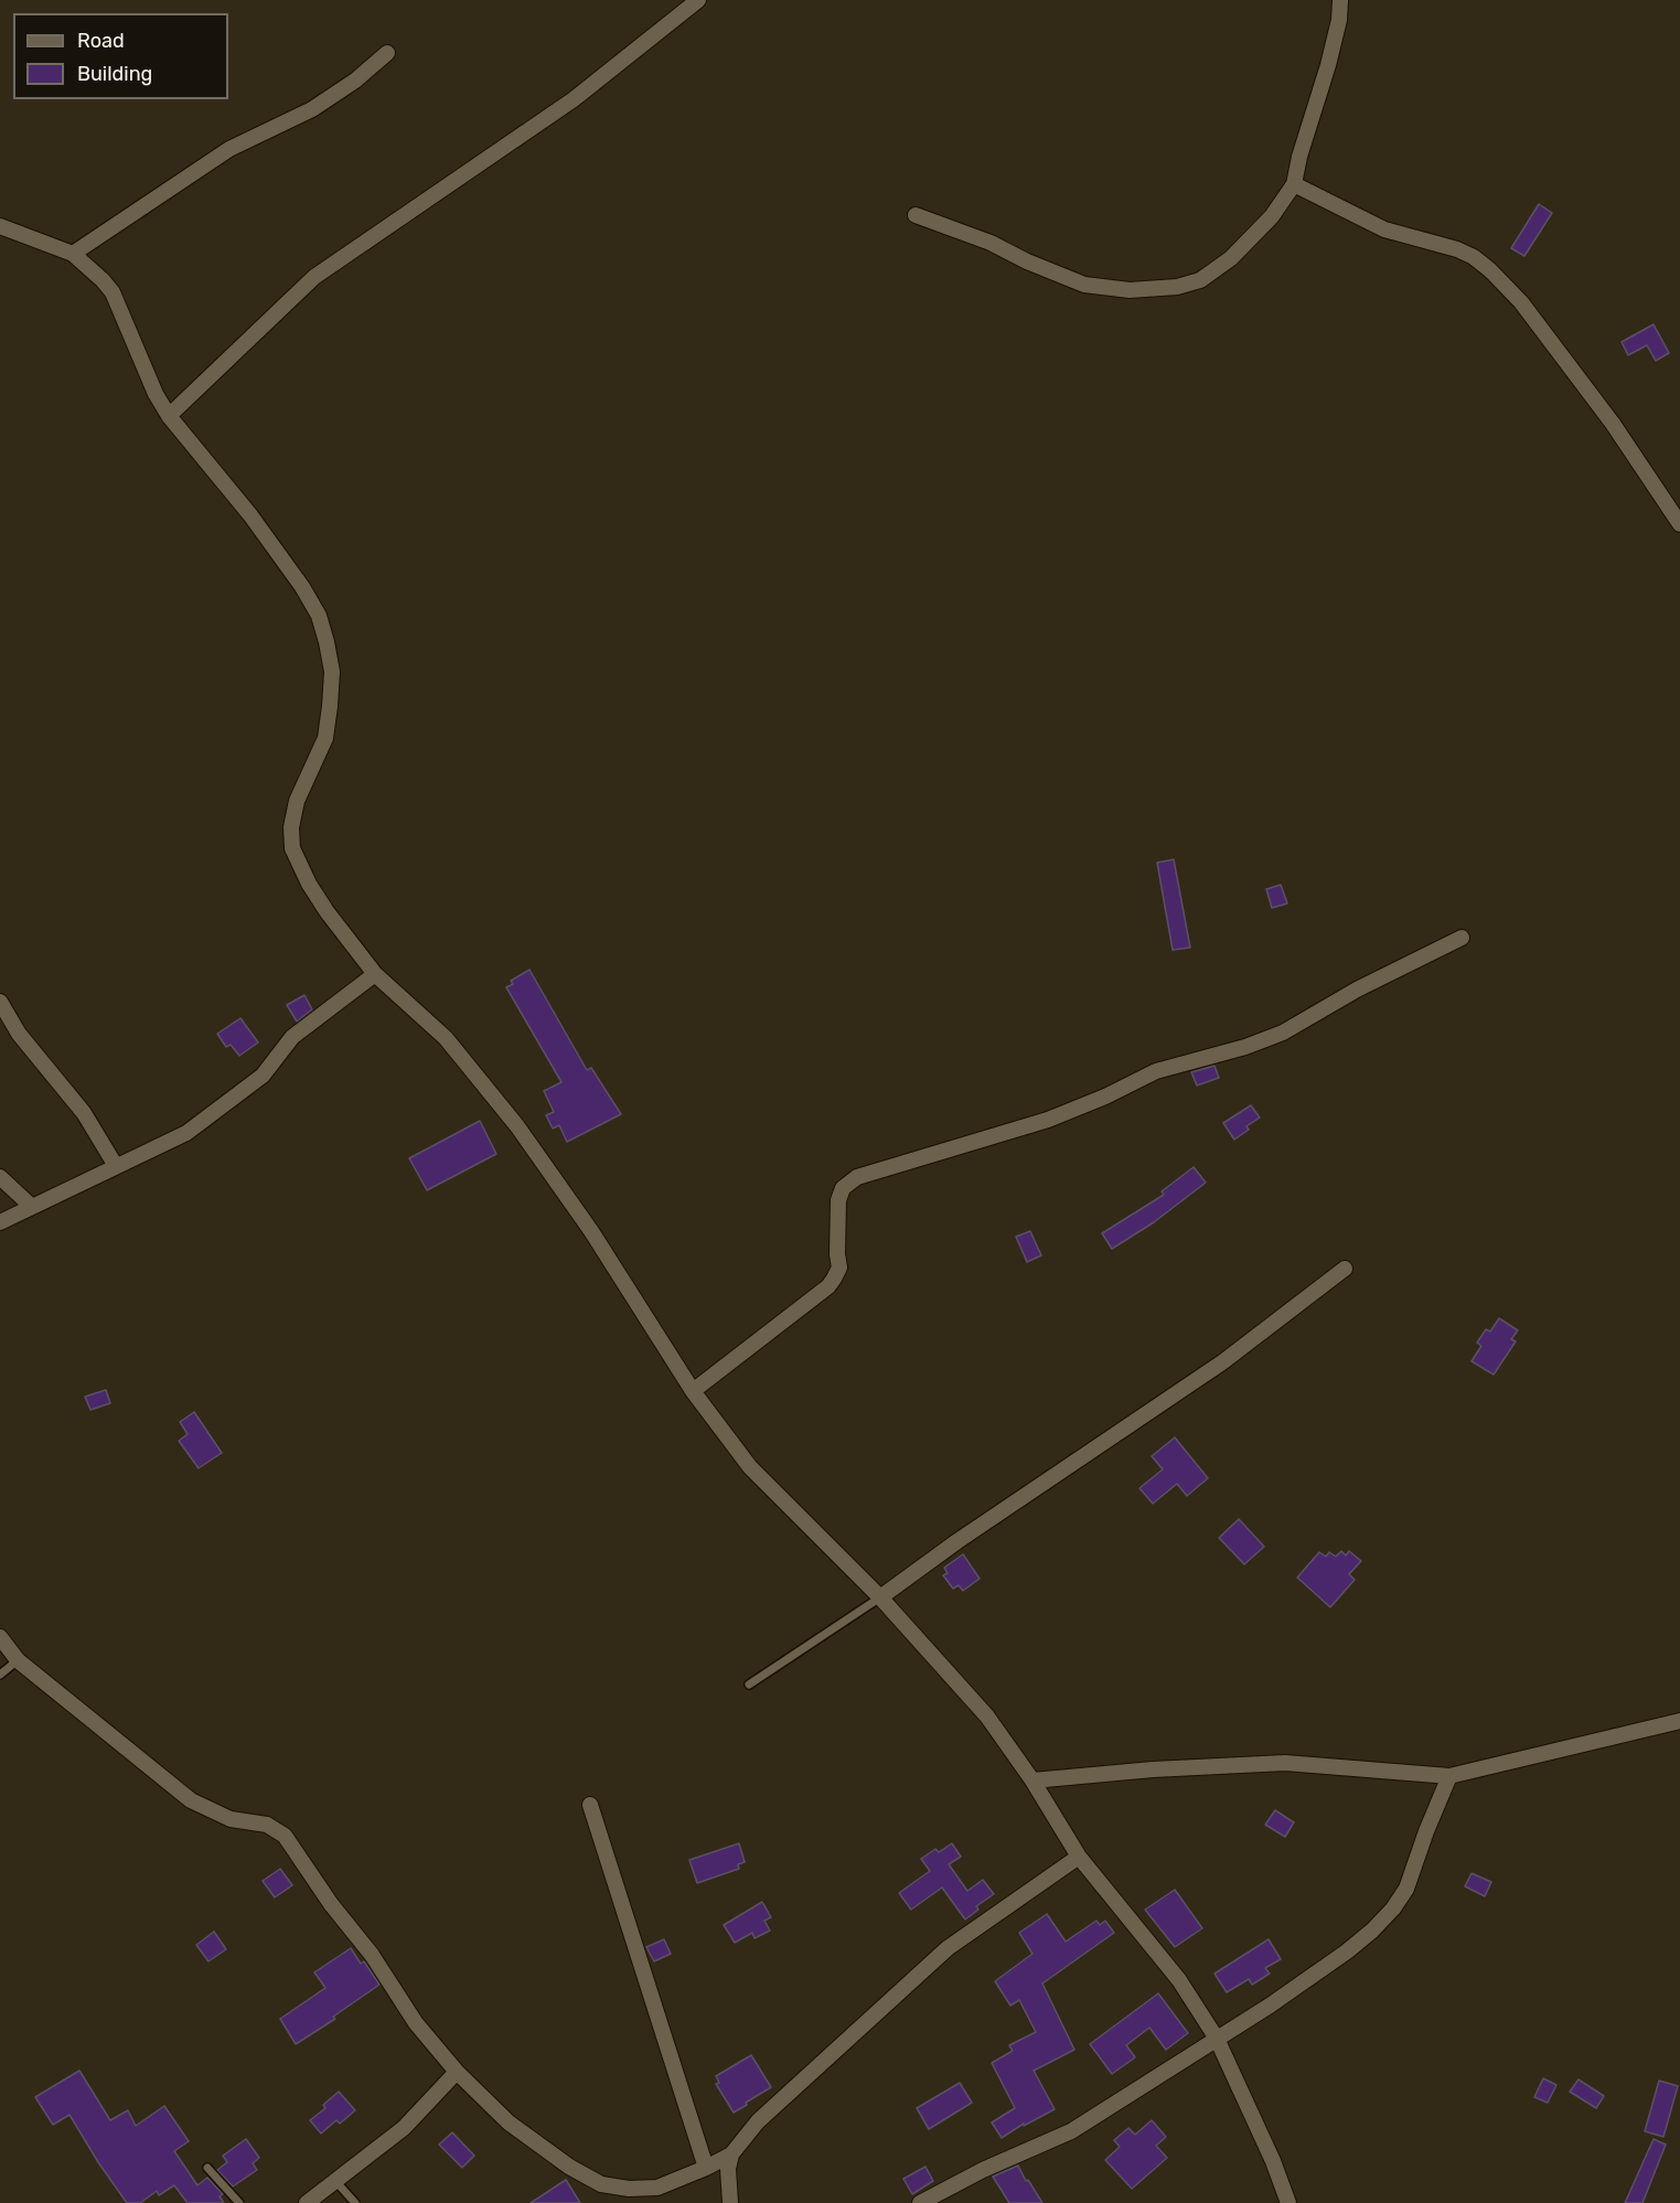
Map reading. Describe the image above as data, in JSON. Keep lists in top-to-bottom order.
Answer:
{
  "legend": ["Road", "Building"]
}
